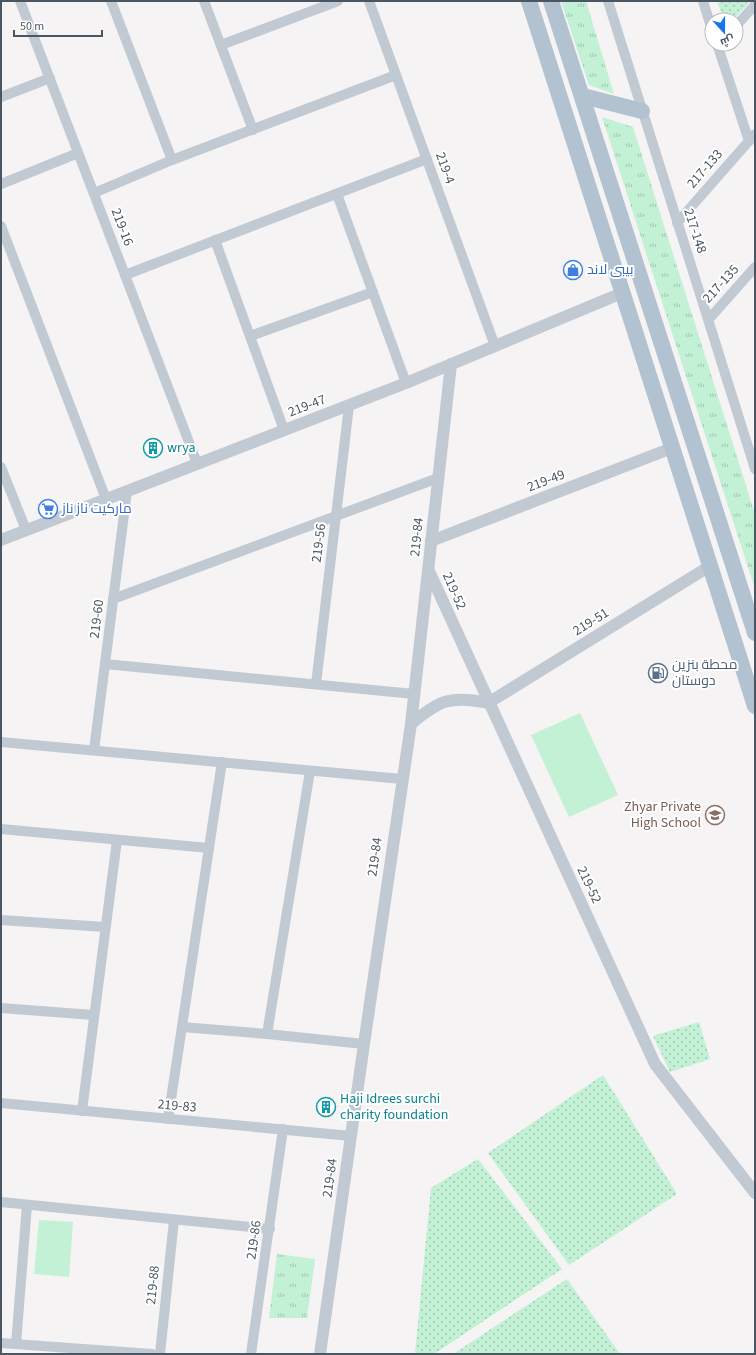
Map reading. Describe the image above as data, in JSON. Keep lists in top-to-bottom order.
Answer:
{
  "streets": {
    "street": [
      "219-4",
      "217-133",
      "219-16",
      "217-148",
      "217-135",
      "219-47",
      "219-49",
      "219-84",
      "219-56",
      "219-52",
      "219-60",
      "219-51",
      "219-83",
      "219-86",
      "219-88"
    ]
  },
  "crossings": [
    ["219-4", "219-47"],
    ["217-133", "217-148"],
    ["219-16", "219-47"],
    ["217-148", "217-135"],
    ["219-47", "219-84"],
    ["219-47", "219-56"],
    ["219-47", "219-60"],
    ["219-49", "219-84"],
    ["219-84", "219-52"],
    ["219-84", "219-83"],
    ["219-52", "219-51"],
    ["219-83", "219-86"]
  ],
  "places": {
    "shop": ["بيبى لاند"],
    "building": ["wrya", "Haji Idrees surchi charity foundation"],
    "supermarket": ["ماركيت ناز ناز"],
    "fuel station": ["محطة بنزين دوستان"],
    "school or university": ["Zhyar Private High School"]
  },
  "scale_bar": "50 m",
  "north": "bottom"
}
